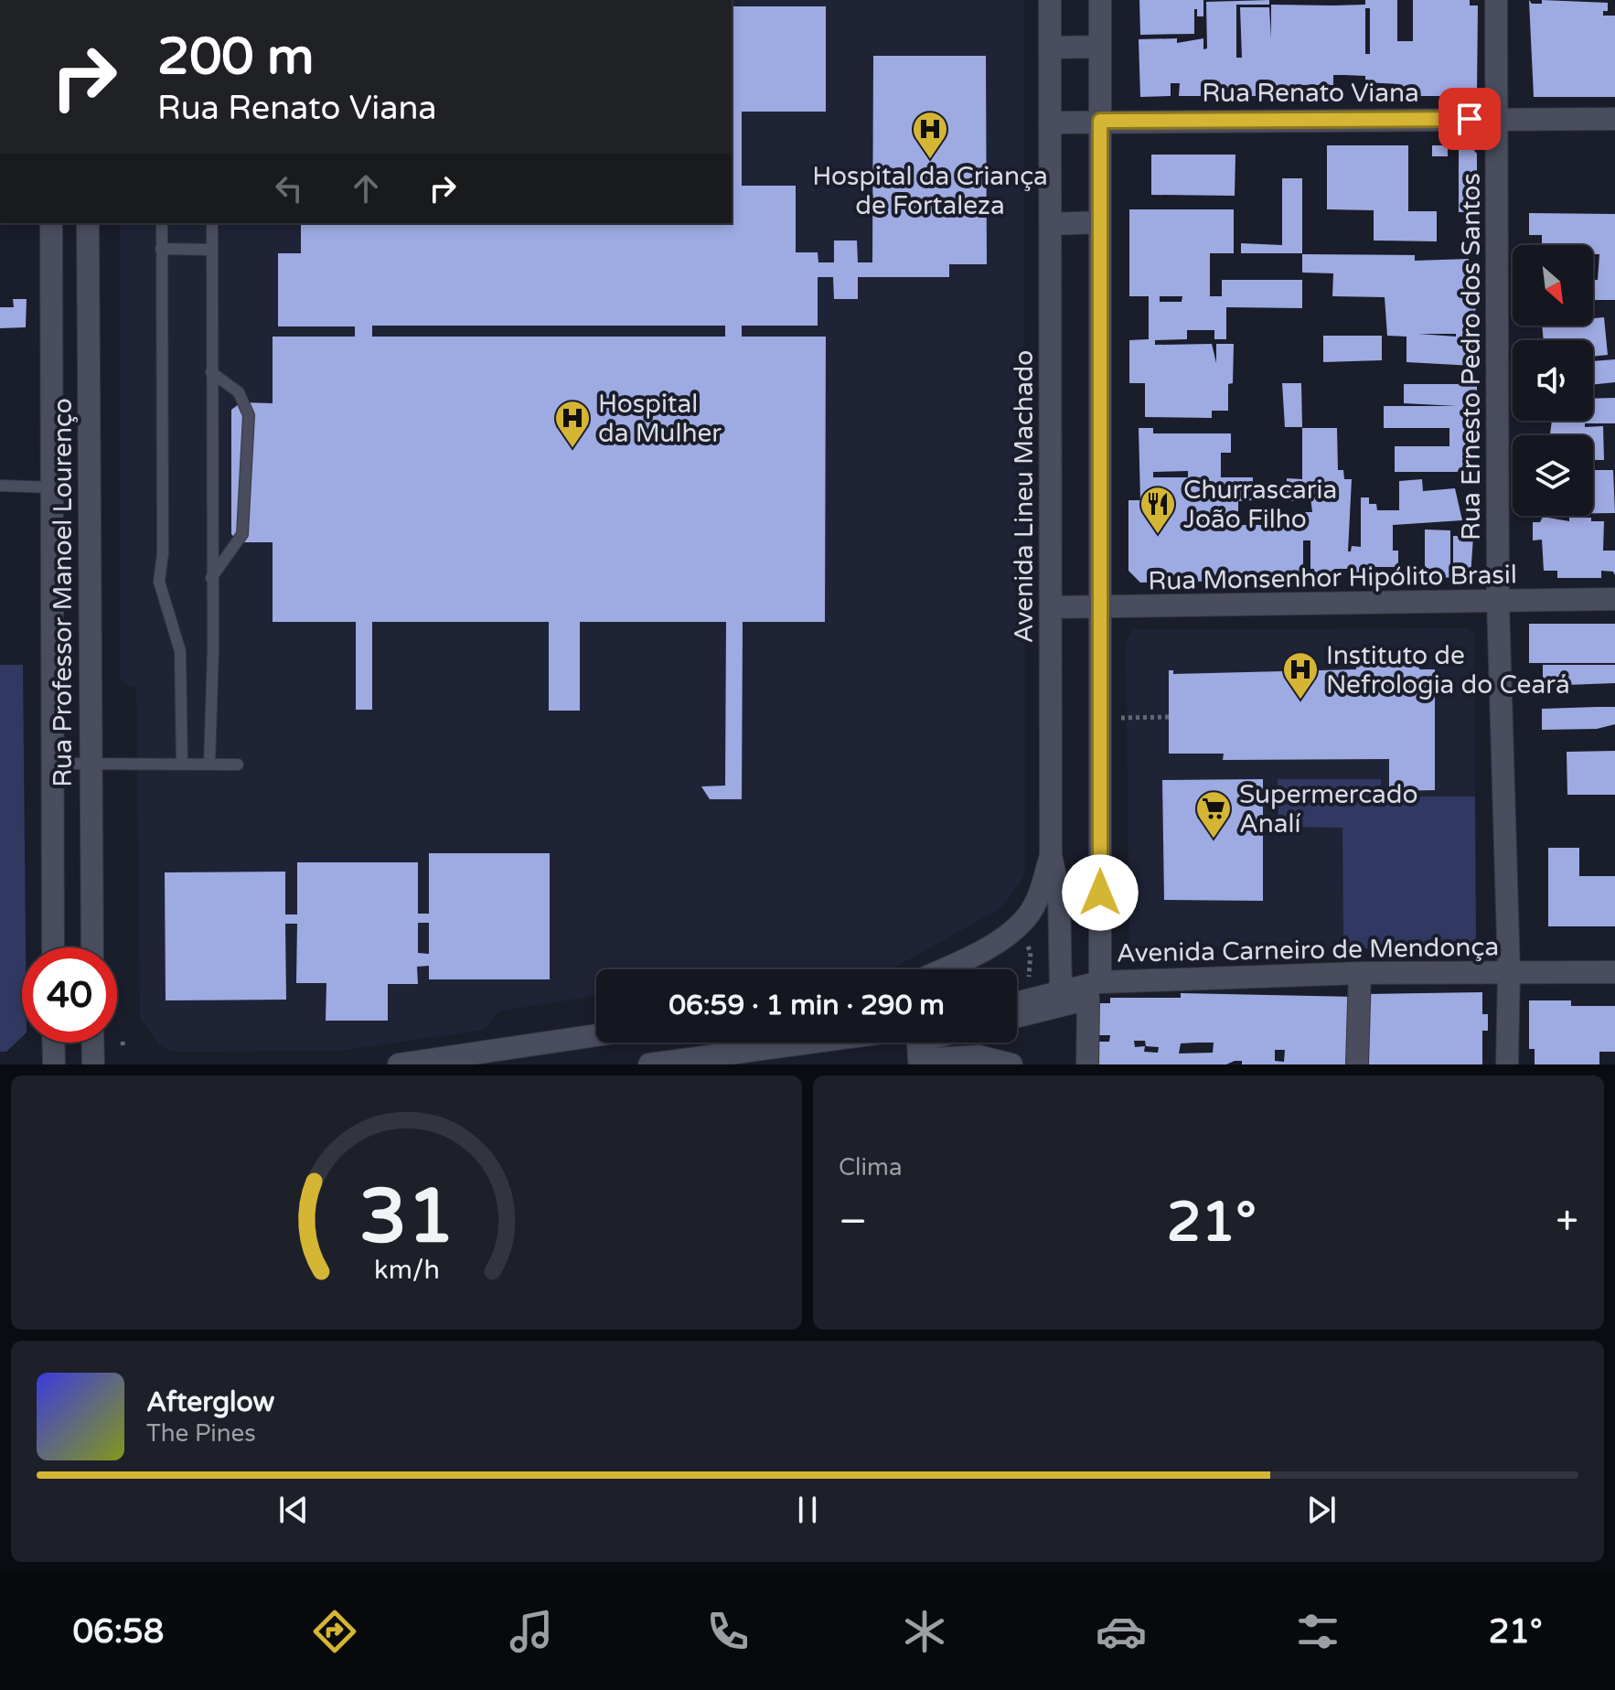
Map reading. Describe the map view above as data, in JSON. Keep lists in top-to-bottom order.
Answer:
{
  "streets": {
    "street": [
      "Rua Renato Viana",
      "Rua Ernesto Pedro dos Santos",
      "Avenida Lineu Machado",
      "Rua Monsenhor Hipólito Brasil",
      "Rua Professor Manoel Lourenço",
      "Avenida Carneiro de Mendonça"
    ]
  },
  "crossings": [
    ["Rua Renato Viana", "Rua Ernesto Pedro dos Santos"],
    ["Rua Renato Viana", "Avenida Lineu Machado"],
    ["Rua Ernesto Pedro dos Santos", "Rua Monsenhor Hipólito Brasil"],
    ["Rua Ernesto Pedro dos Santos", "Avenida Carneiro de Mendonça"],
    ["Avenida Lineu Machado", "Rua Monsenhor Hipólito Brasil"],
    ["Avenida Lineu Machado", "Avenida Carneiro de Mendonça"]
  ],
  "places": {
    "hospital": ["Hospital da Criança de Fortaleza", "Hospital da Mulher", "Instituto de Nefrologia do Ceará"],
    "restaurant": ["Churrascaria João Filho"],
    "supermarket": ["Supermercado Analí"]
  },
  "north": "bottom right",
  "page": {
    "turn": ["200 m", "Rua Renato Viana"],
    "limit": "40",
    "trip": "06:59 · 1 min · 290 m",
    "tile": "Clima",
    "heat": ["−", "21°", "+"],
    "song": ["Afterglow", "The Pines"],
    "tabs": ["06:58", "21°"],
    "gauge": ["31", "km/h"]
  }
}
